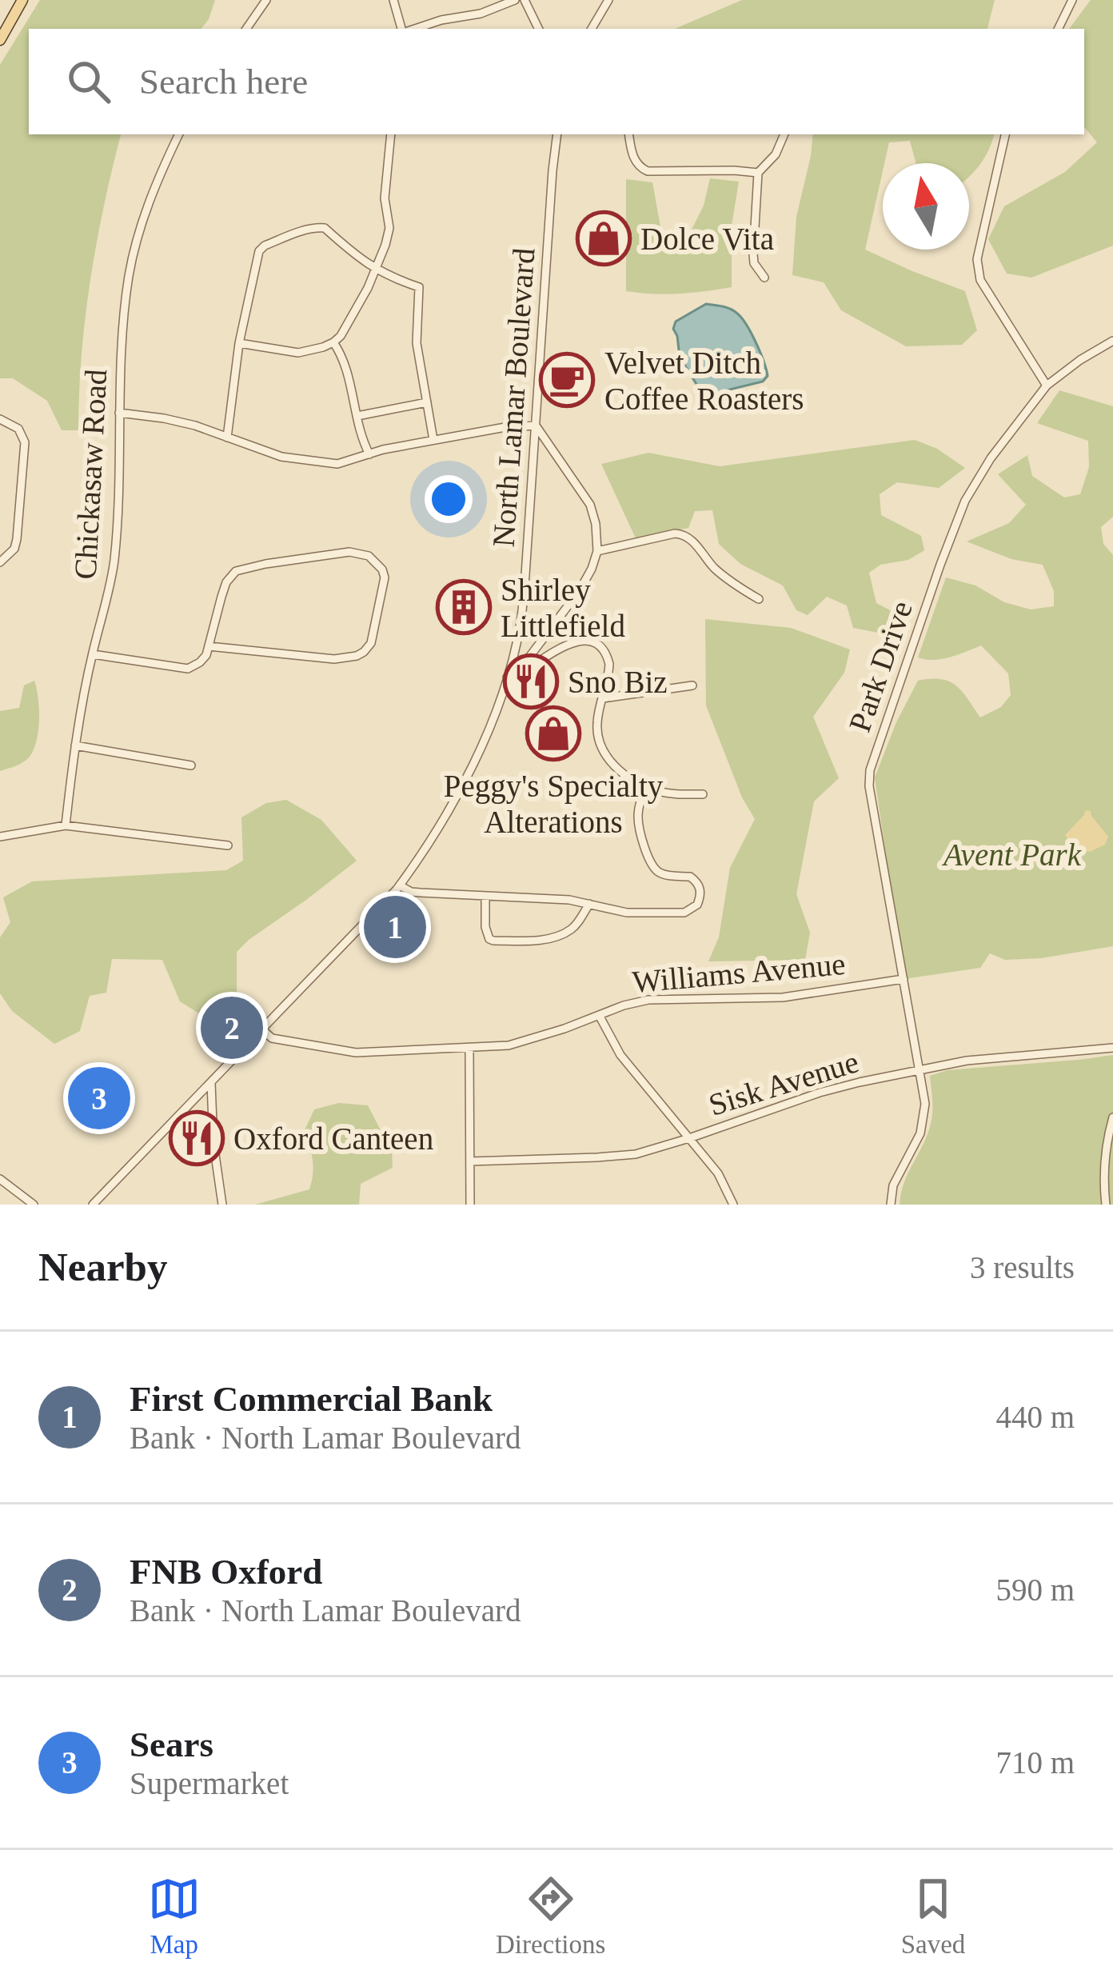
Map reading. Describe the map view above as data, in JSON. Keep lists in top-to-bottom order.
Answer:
{
  "streets": {
    "street": [
      "North Lamar Boulevard",
      "Chickasaw Road",
      "Park Drive",
      "Williams Avenue",
      "Sisk Avenue"
    ]
  },
  "crossings": [
    ["North Lamar Boulevard", "Williams Avenue"],
    ["Park Drive", "Williams Avenue"],
    ["Park Drive", "Sisk Avenue"]
  ],
  "parks": ["Avent Park"],
  "places": {
    "shop": ["Dolce Vita", "Peggy's Specialty Alterations"],
    "cafe": ["Velvet Ditch Coffee Roasters"],
    "building": ["Shirley Littlefield"],
    "restaurant": ["Sno Biz", "Oxford Canteen"]
  },
  "north": "top",
  "page": {
    "search": "Search here",
    "pins": ["1", "2", "3"],
    "heading": ["Nearby", "3 results"],
    "list": [
      {
        "mark": "1",
        "name": "First Commercial Bank",
        "note": "Bank · North Lamar Boulevard",
        "value": "440 m"
      },
      {
        "mark": "2",
        "name": "FNB Oxford",
        "note": "Bank · North Lamar Boulevard",
        "value": "590 m"
      },
      {
        "mark": "3",
        "name": "Sears",
        "note": "Supermarket",
        "value": "710 m"
      }
    ],
    "nav": ["Map", "Directions", "Saved"]
  }
}
